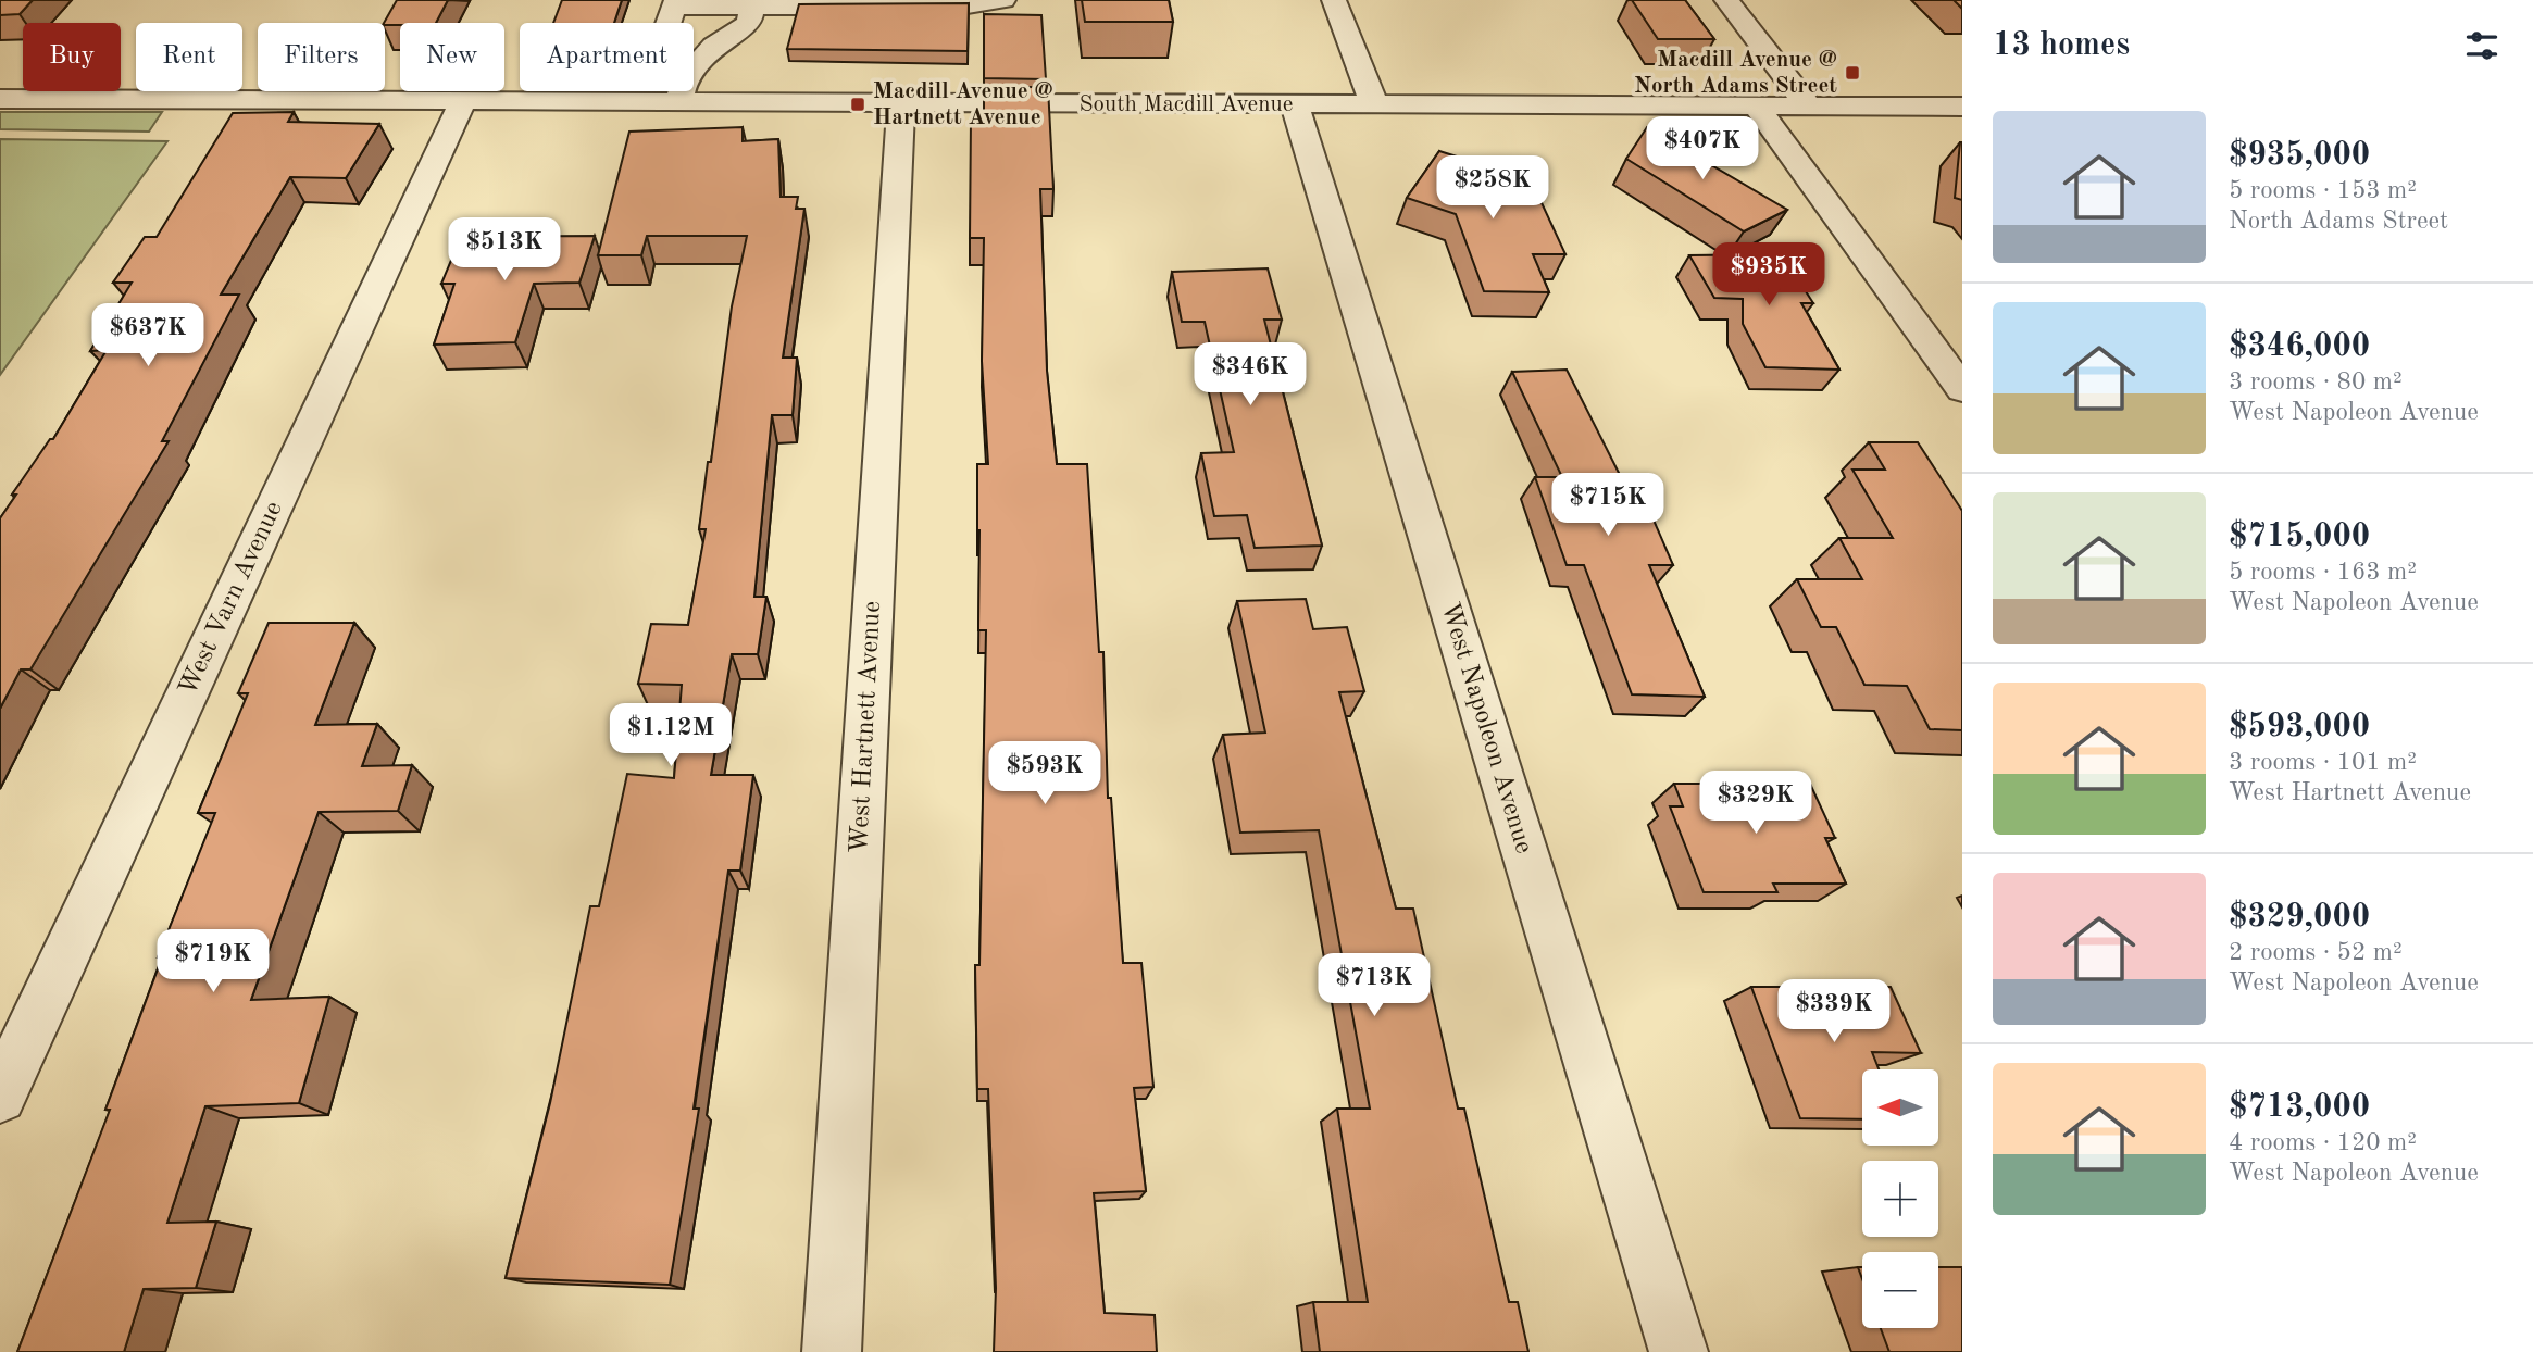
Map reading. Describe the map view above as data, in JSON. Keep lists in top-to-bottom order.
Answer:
{
  "streets": {
    "street": [
      "South Macdill Avenue",
      "West Varn Avenue",
      "West Hartnett Avenue",
      "West Napoleon Avenue"
    ]
  },
  "crossings": [
    ["South Macdill Avenue", "West Varn Avenue"],
    ["South Macdill Avenue", "West Hartnett Avenue"],
    ["South Macdill Avenue", "West Napoleon Avenue"]
  ],
  "places": {
    "transit": ["Macdill Avenue @ North Adams Street", "Macdill Avenue @ Hartnett Avenue"]
  },
  "north": "left",
  "page": {
    "heading": "13 homes",
    "chip": [
      "Buy",
      "Rent",
      "Filters",
      "New",
      "Apartment"
    ],
    "list": [
      {
        "name": "$935,000",
        "note": "5 rooms · 153 m² · North Adams Street"
      },
      {
        "name": "$346,000",
        "note": "3 rooms · 80 m² · West Napoleon Avenue"
      },
      {
        "name": "$715,000",
        "note": "5 rooms · 163 m² · West Napoleon Avenue"
      },
      {
        "name": "$593,000",
        "note": "3 rooms · 101 m² · West Hartnett Avenue"
      },
      {
        "name": "$329,000",
        "note": "2 rooms · 52 m² · West Napoleon Avenue"
      },
      {
        "name": "$713,000",
        "note": "4 rooms · 120 m² · West Napoleon Avenue"
      }
    ],
    "price": [
      "$407K",
      "$258K",
      "$513K",
      "$935K",
      "$637K",
      "$346K",
      "$715K",
      "$1.12M",
      "$593K",
      "$329K",
      "$719K",
      "$713K",
      "$339K"
    ],
    "map_buttons": ["+", "−"]
  }
}
